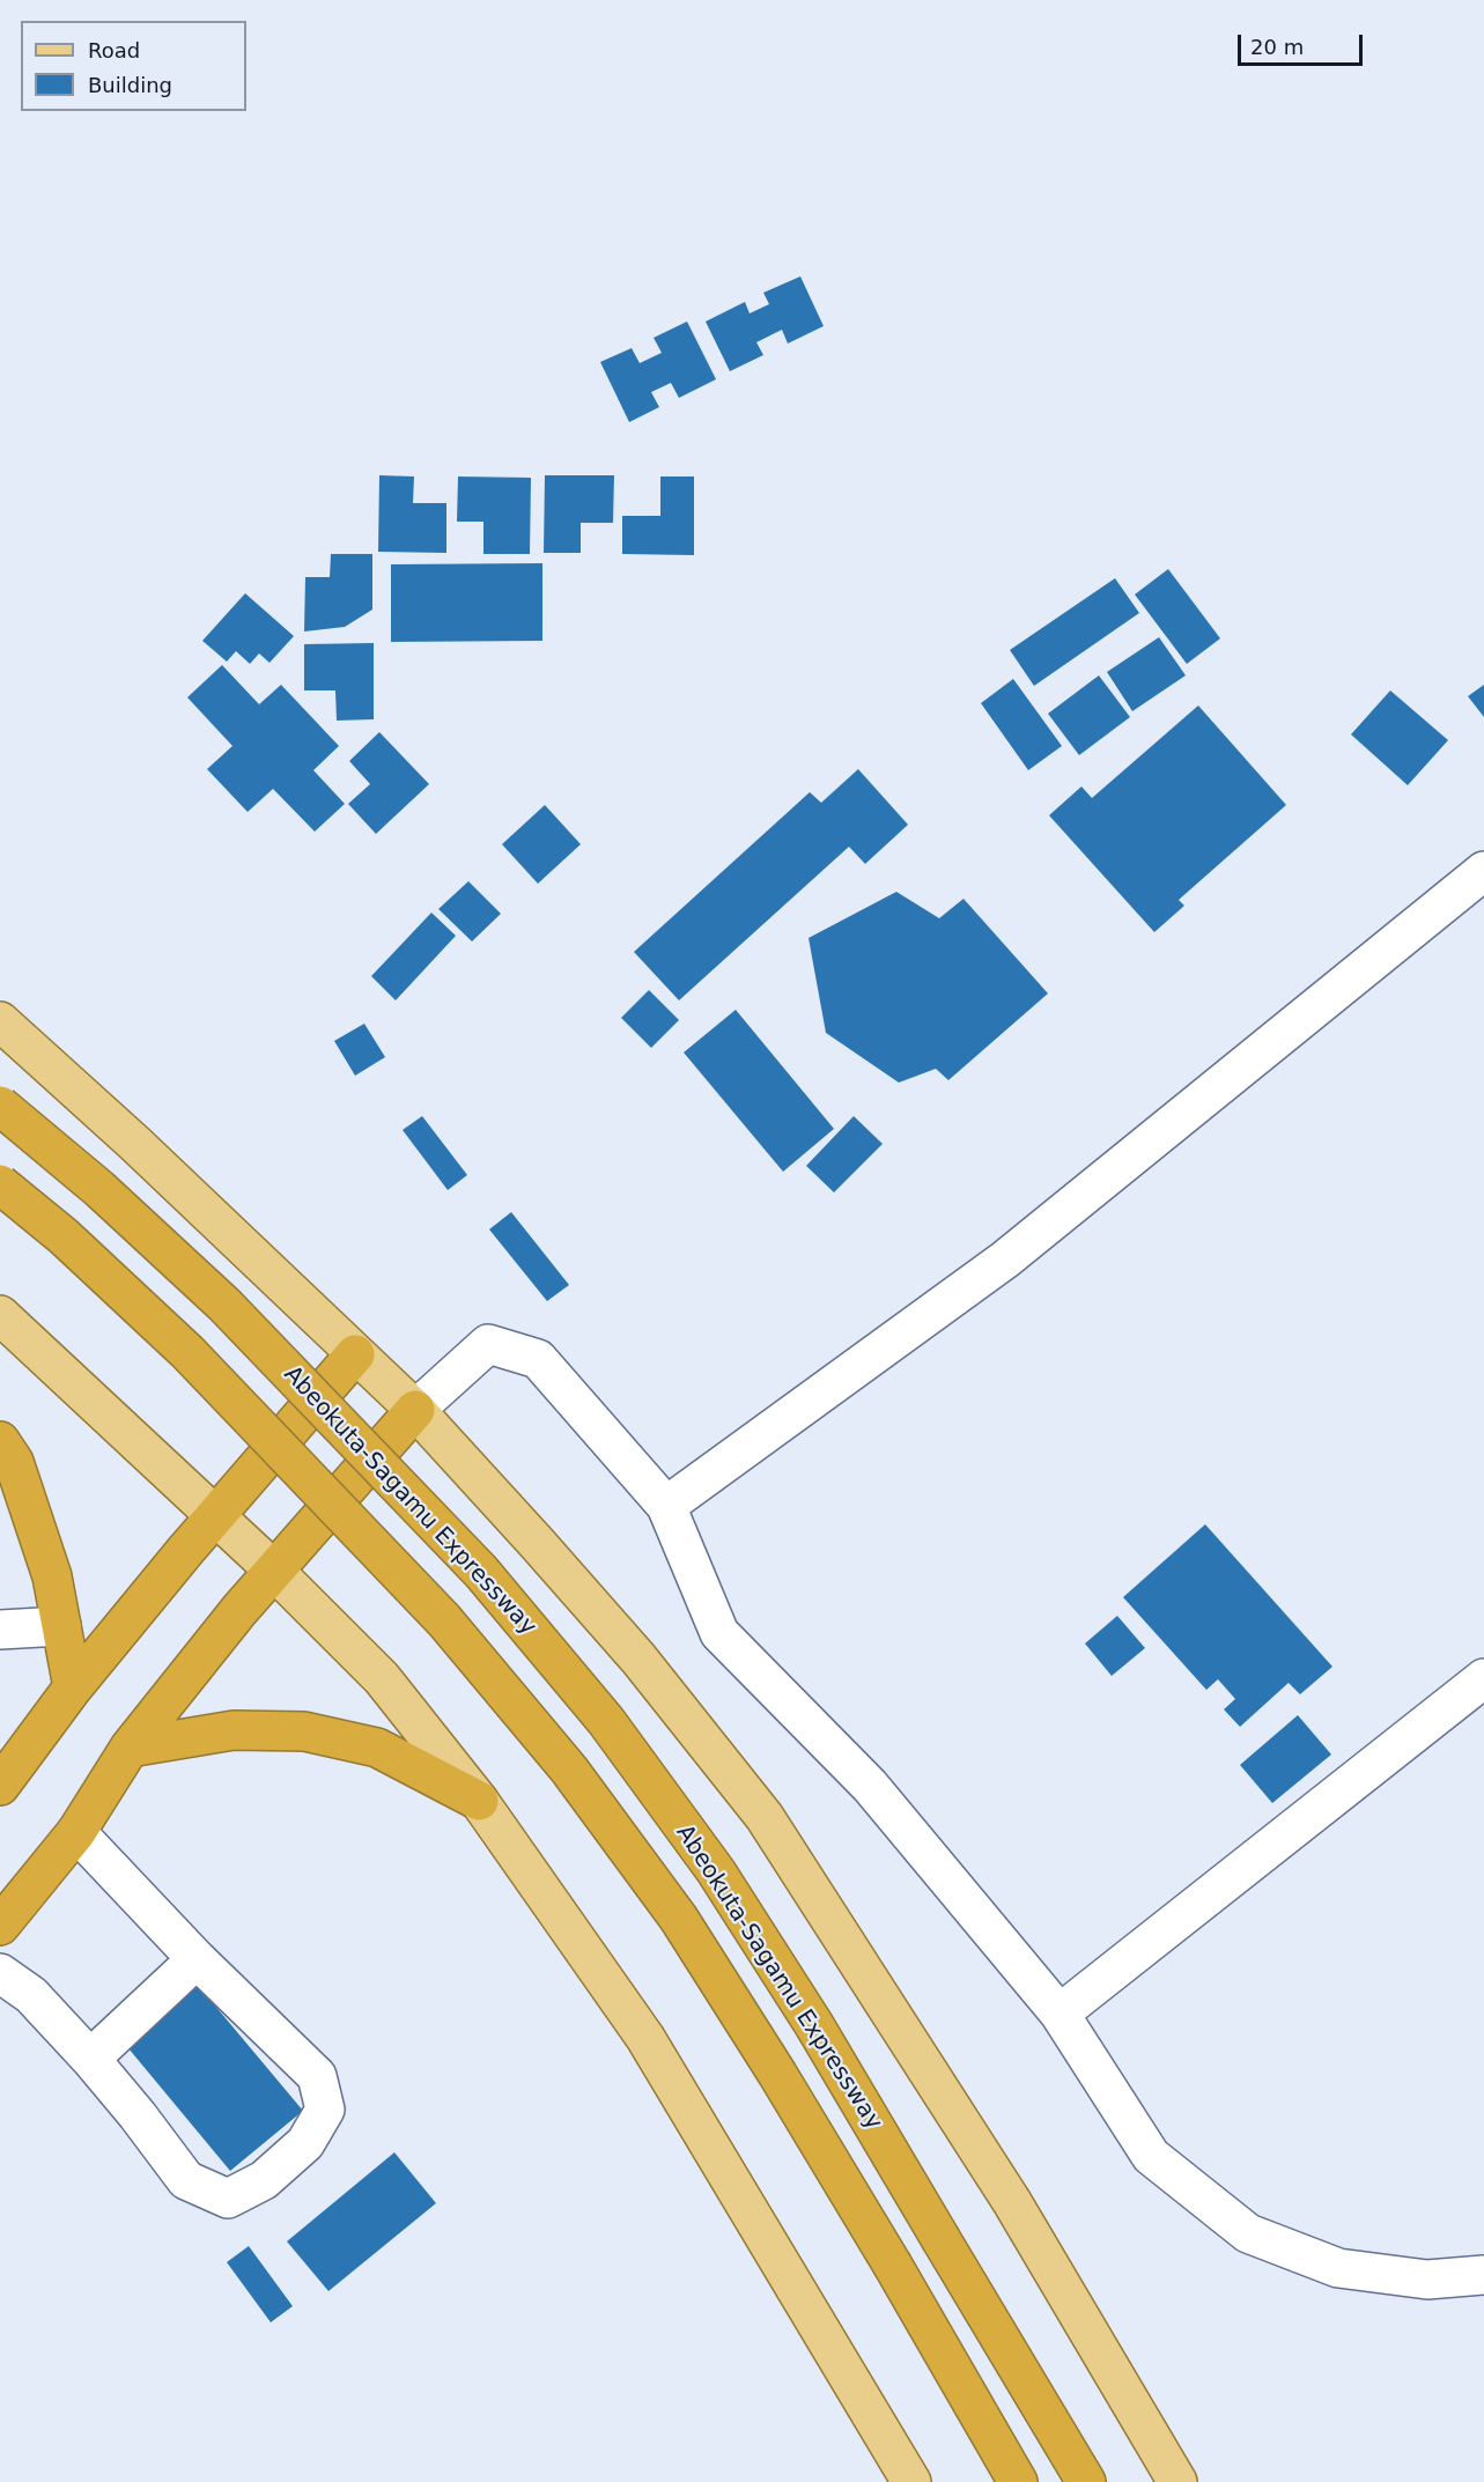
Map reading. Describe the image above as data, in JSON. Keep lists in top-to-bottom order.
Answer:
{
  "streets": {
    "highway": ["Abeokuta-Sagamu Expressway"]
  },
  "legend": ["Road", "Building"],
  "scale_bar": "20 m"
}
